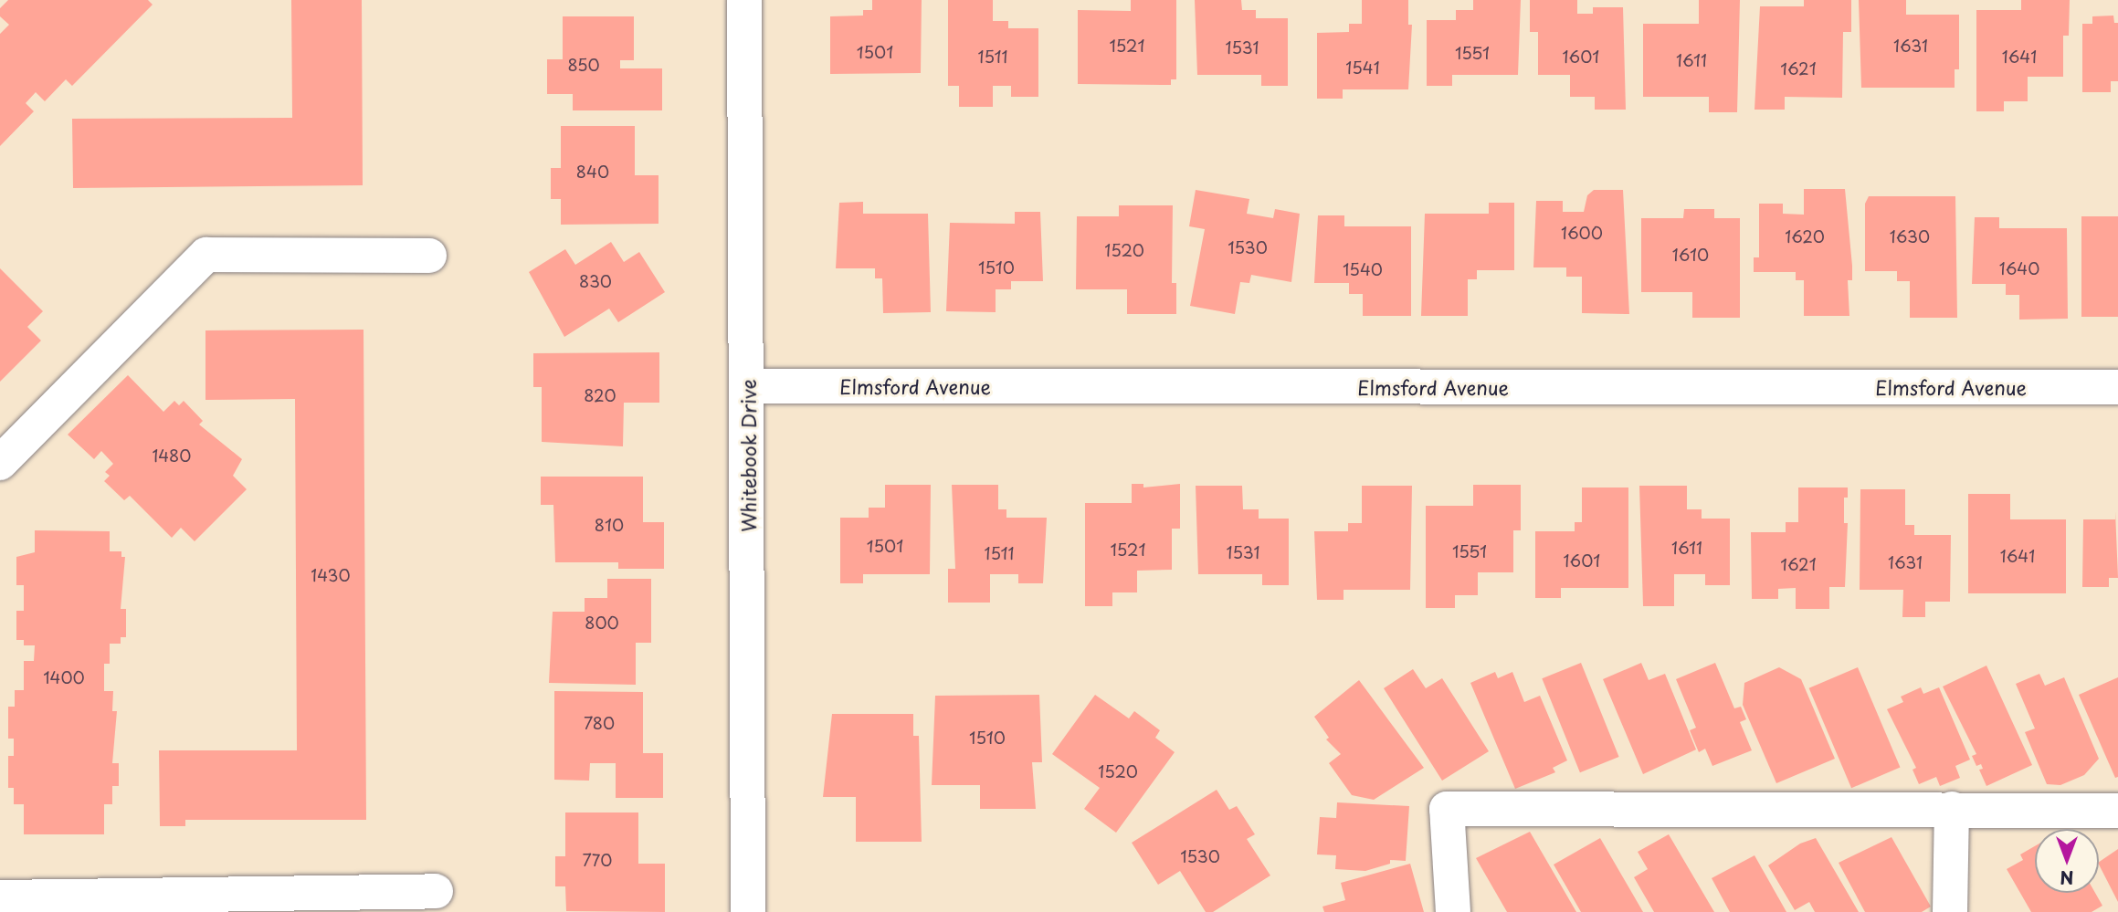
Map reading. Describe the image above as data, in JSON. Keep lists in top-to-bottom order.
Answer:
{
  "streets": {
    "street": ["Elmsford Avenue", "Whitebook Drive"]
  },
  "crossings": [
    ["Elmsford Avenue", "Whitebook Drive"]
  ],
  "house_numbers": [
    "1521",
    "1631",
    "1531",
    "1501",
    "1551",
    "1511",
    "1601",
    "1641",
    "1611",
    "850",
    "1541",
    "1621",
    "840",
    "1600",
    "1620",
    "1630",
    "1530",
    "1520",
    "1610",
    "1510",
    "1640",
    "1540",
    "830",
    "820",
    "1480",
    "810",
    "1501",
    "1611",
    "1521",
    "1551",
    "1531",
    "1511",
    "1641",
    "1601",
    "1631",
    "1621",
    "1430",
    "800",
    "1400",
    "780",
    "1510",
    "1520",
    "1530",
    "770"
  ],
  "north": "bottom"
}
